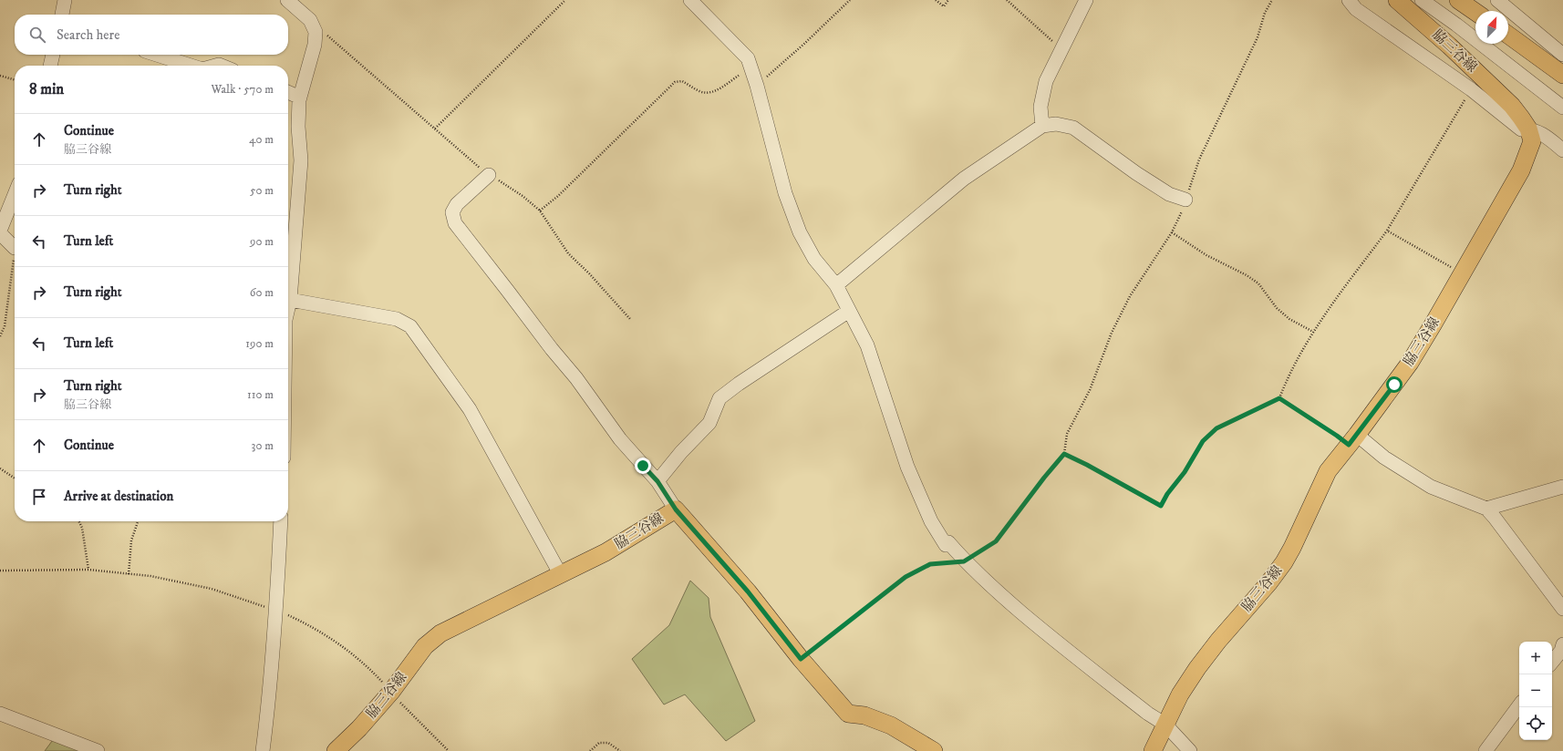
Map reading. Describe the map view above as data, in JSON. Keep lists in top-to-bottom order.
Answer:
{
  "streets": {
    "main road": ["脇三谷線"]
  },
  "north": "top right",
  "page": {
    "search": "Search here",
    "heading": ["8 min", "Walk · 570 m"],
    "list": [
      ["Continue", "脇三谷線", "40 m"],
      ["Turn right", "50 m"],
      ["Turn left", "90 m"],
      ["Turn right", "60 m"],
      ["Turn left", "190 m"],
      ["Turn right", "脇三谷線", "110 m"],
      ["Continue", "30 m"],
      "Arrive at destination"
    ],
    "map_buttons": ["+", "−"]
  }
}
